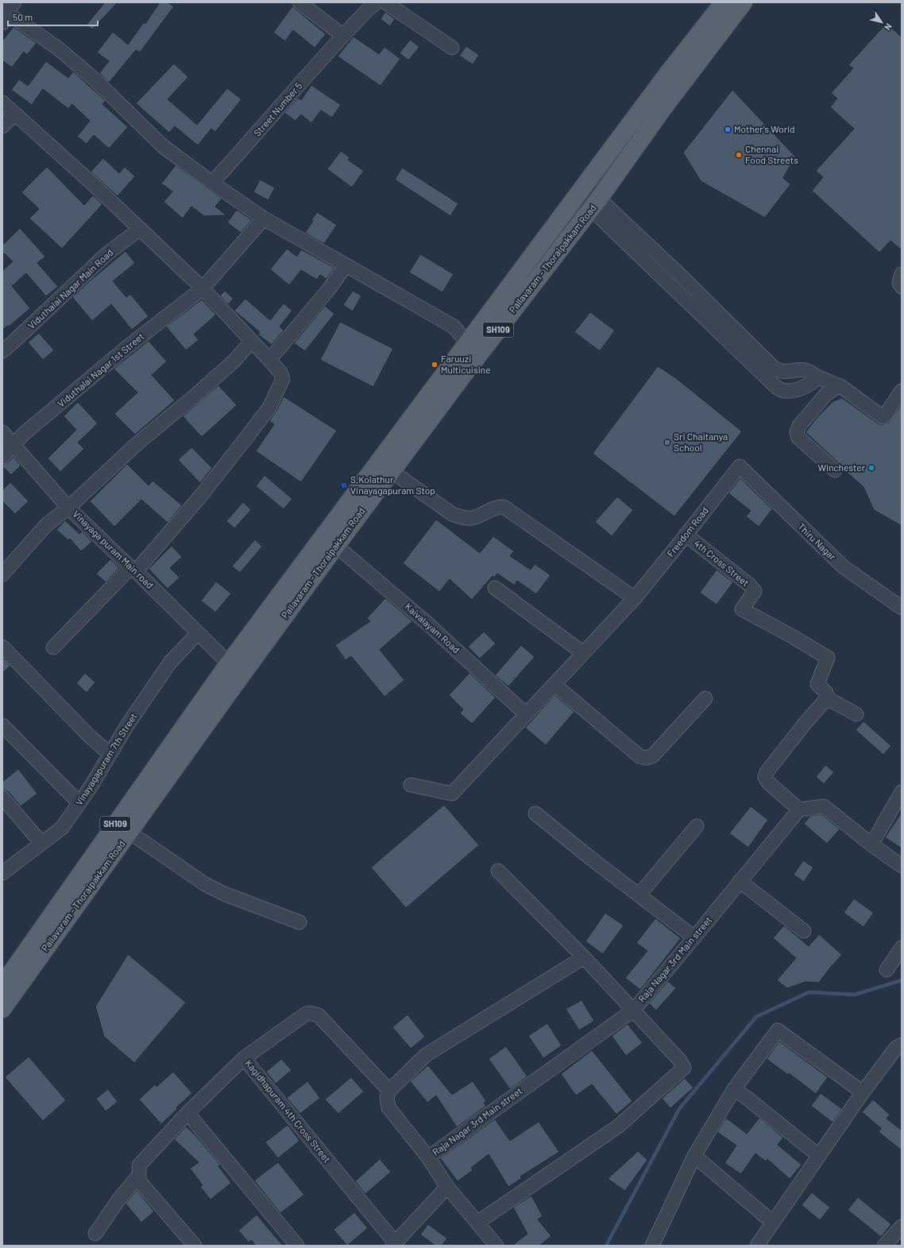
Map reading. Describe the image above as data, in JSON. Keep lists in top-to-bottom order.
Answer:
{
  "streets": {
    "main road": ["Pallavaram - Thoraipakkam Road", "SH109"],
    "street": [
      "Street Number 5",
      "Viduthalai Nagar Main Road",
      "Viduthalai Nagar 1st Street",
      "Freedom Road",
      "Thiru Nagar",
      "Vinayaga puram Main road",
      "4th Cross Street",
      "Kaivalayam Road",
      "Vinayagapuram 7th Street",
      "Raja Nagar 3rd Main street",
      "Kagidhapuram 4th Cross Street"
    ]
  },
  "crossings": [
    ["Pallavaram - Thoraipakkam Road", "Vinayaga puram Main road"],
    ["Pallavaram - Thoraipakkam Road", "Kaivalayam Road"],
    ["Viduthalai Nagar 1st Street", "Vinayaga puram Main road"],
    ["Freedom Road", "Thiru Nagar"],
    ["Freedom Road", "4th Cross Street"],
    ["Freedom Road", "Kaivalayam Road"],
    ["Vinayaga puram Main road", "Vinayagapuram 7th Street"]
  ],
  "places": {
    "other": [
      "Mother's World",
      "Chennai Food Streets",
      "Faruuzi Multicuisine",
      "Sri Chaitanya School",
      "Winchester"
    ],
    "transit": ["S.Kolathur Vinayagapuram Stop"]
  },
  "scale_bar": "50 m",
  "north": "bottom right"
}
